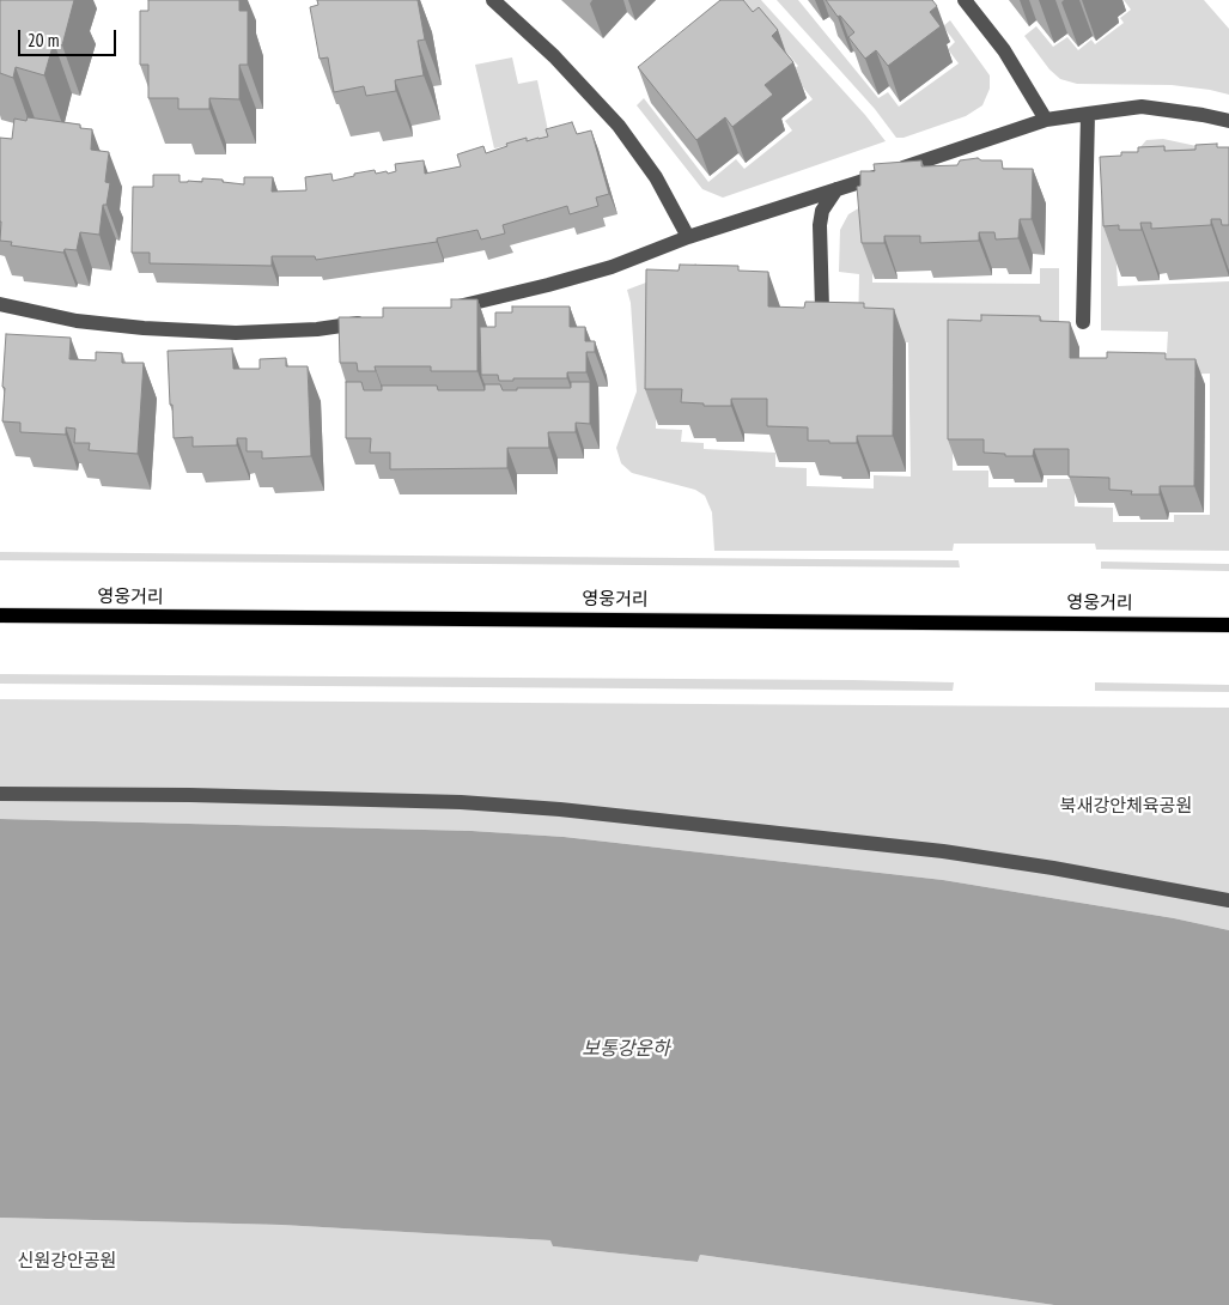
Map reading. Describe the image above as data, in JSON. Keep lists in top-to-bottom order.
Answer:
{
  "streets": {
    "main road": ["영웅거리"]
  },
  "water": ["보통강운하"],
  "parks": ["북새강안체육공원", "신원강안공원"],
  "scale_bar": "20 m"
}
